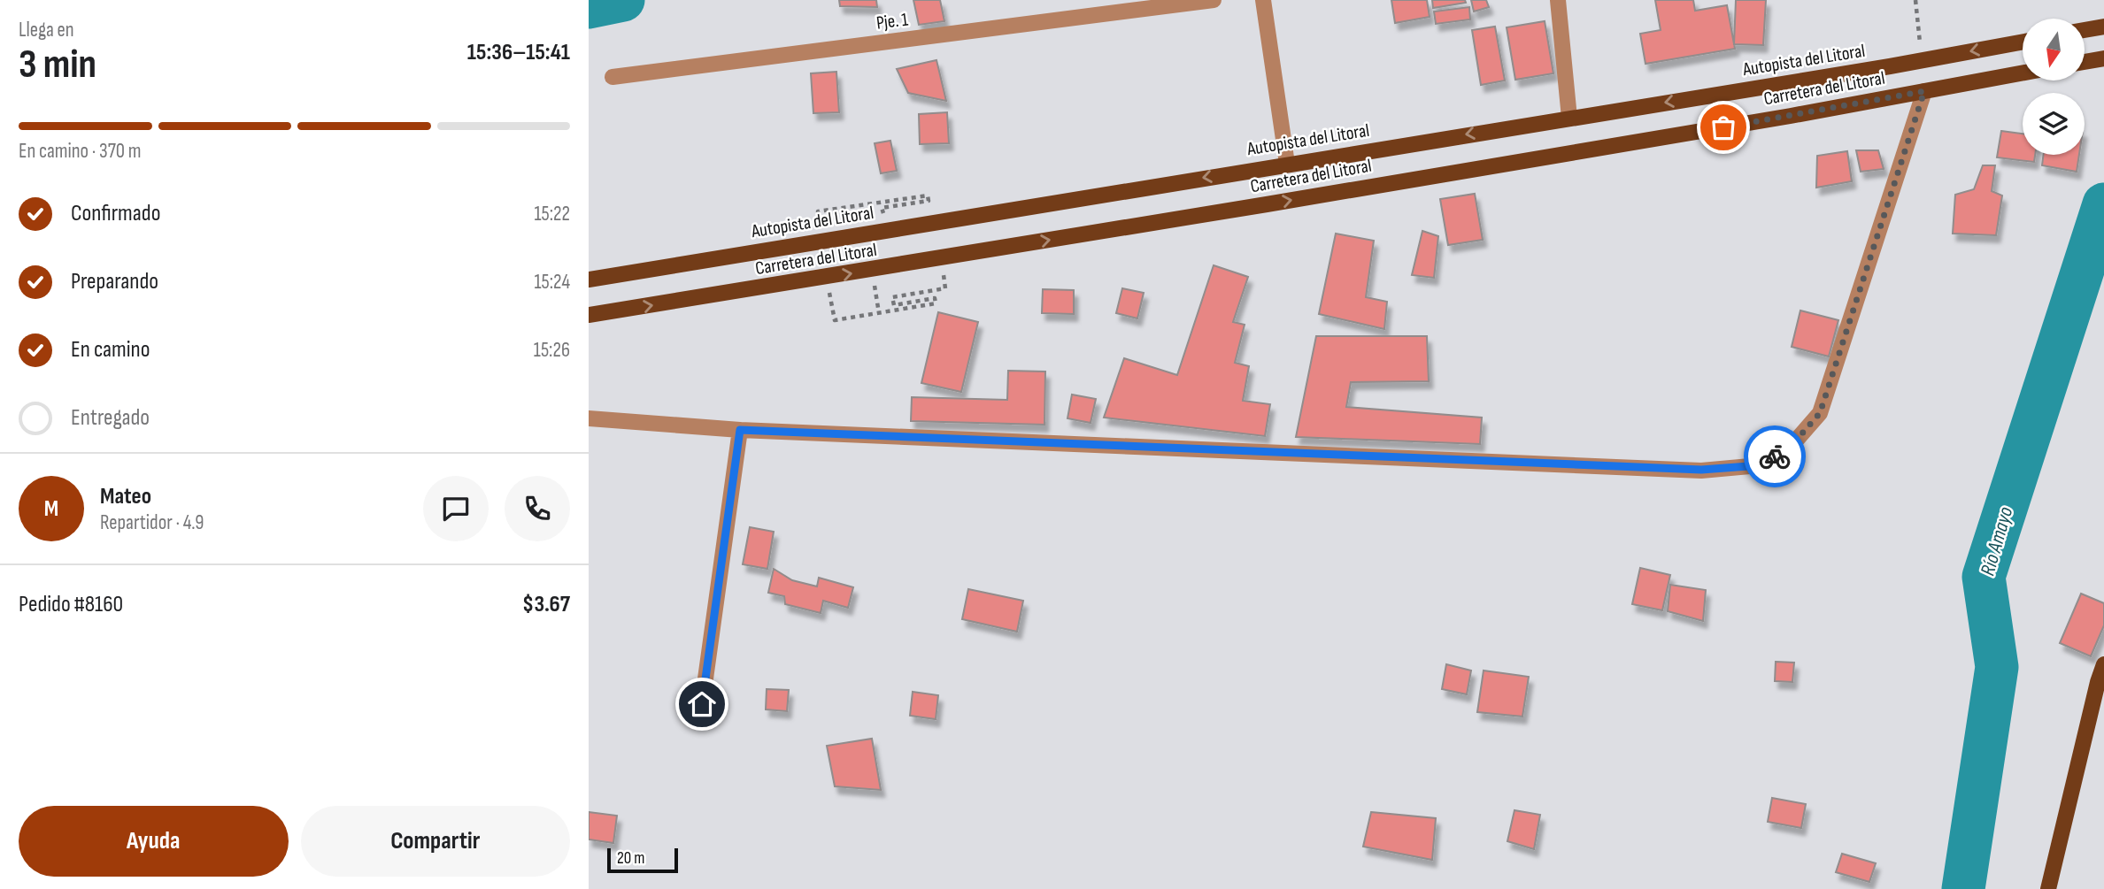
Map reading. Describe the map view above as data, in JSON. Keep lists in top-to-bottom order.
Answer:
{
  "streets": {
    "main road": ["Autopista del Litoral", "Carretera del Litoral"],
    "street": ["Pje. 1"]
  },
  "one_way": ["Autopista del Litoral", "Carretera del Litoral"],
  "water": ["Río Amayo"],
  "scale_bar": "20 m",
  "north": "bottom",
  "page": {
    "heading": ["3 min", "Llega en", "15:36–15:41"],
    "panel": [
      "Mateo",
      "Repartidor · 4.9",
      "Pedido #8160",
      "$3.67"
    ],
    "bar": "En camino · 370 m",
    "list": [
      ["Confirmado", "15:22"],
      ["Preparando", "15:24"],
      ["En camino", "15:26"],
      "Entregado"
    ],
    "round": "M",
    "buttons": ["Ayuda", "Compartir"],
    "scale": "20 m"
  }
}
